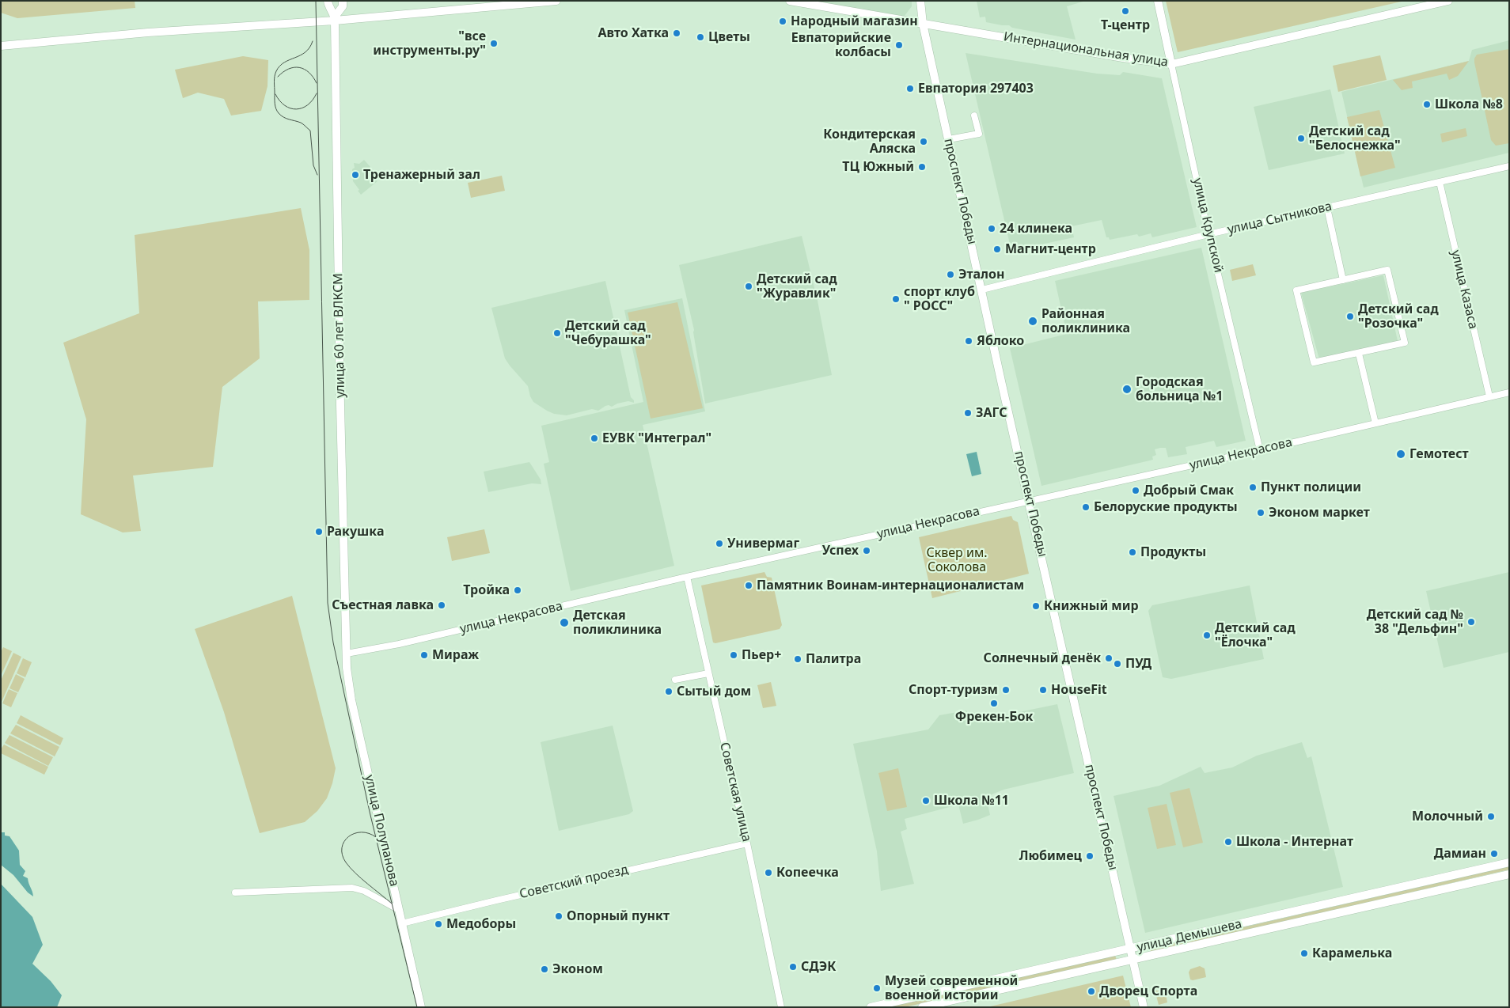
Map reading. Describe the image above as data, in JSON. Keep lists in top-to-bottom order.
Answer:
{
  "streets": {
    "street": [
      "Интернациональная улица",
      "проспект Победы",
      "улица Сытникова",
      "улица Крупской",
      "улица Казаса",
      "улица 60 лет ВЛКСМ",
      "улица Некрасова",
      "Советская улица",
      "улица Полупанова",
      "Советский проезд",
      "улица Демышева"
    ]
  },
  "crossings": [
    ["Интернациональная улица", "проспект Победы"],
    ["Интернациональная улица", "улица Крупской"],
    ["проспект Победы", "улица Сытникова"],
    ["проспект Победы", "улица Некрасова"],
    ["проспект Победы", "улица Демышева"],
    ["улица Сытникова", "улица Крупской"],
    ["улица Сытникова", "улица Казаса"],
    ["улица Крупской", "улица Некрасова"],
    ["улица Казаса", "улица Некрасова"],
    ["улица 60 лет ВЛКСМ", "улица Некрасова"],
    ["улица 60 лет ВЛКСМ", "улица Полупанова"],
    ["улица Некрасова", "Советская улица"],
    ["улица Некрасова", "улица Полупанова"],
    ["Советская улица", "Советский проезд"],
    ["улица Полупанова", "Советский проезд"]
  ],
  "parks": ["Сквер им. Соколова"],
  "places": [
    "Т-центр",
    "Народный магазин",
    "Авто Хатка",
    "Цветы",
    "\"все инструменты.ру\"",
    "Евпаторийские колбасы",
    "Евпатория 297403",
    "Школа №8",
    "Детский сад \"Белоснежка\"",
    "Кондитерская Аляска",
    "ТЦ Южный",
    "Тренажерный зал",
    "24 клинека",
    "Магнит-центр",
    "Эталон",
    "Детский сад \"Журавлик\"",
    "спорт клуб \" РОСС\"",
    "Детский сад \"Розочка\"",
    "Районная поликлиника",
    "Детский сад \"Чебурашка\"",
    "Яблоко",
    "Городская больница №1",
    "ЗАГС",
    "ЕУВК \"Интеграл\"",
    "Гемотест",
    "Пункт полиции",
    "Добрый Смак",
    "Белоруские продукты",
    "Эконом маркет",
    "Ракушка",
    "Универмаг",
    "Успех",
    "Продукты",
    "Памятник Воинам-интернационалистам",
    "Тройка",
    "Съестная лавка",
    "Книжный мир",
    "Детский сад № 38 \"Дельфин\"",
    "Детская поликлиника",
    "Детский сад \"Ёлочка\"",
    "Мираж",
    "Пьер+",
    "Солнечный денёк",
    "Палитра",
    "ПУД",
    "Спорт-туризм",
    "HouseFit",
    "Сытый дом",
    "Фрекен-Бок",
    "Школа №11",
    "Молочный",
    "Школа - Интернат",
    "Дамиан",
    "Любимец",
    "Копеечка",
    "Опорный пункт",
    "Медоборы",
    "Карамелька",
    "СДЭК",
    "Эконом",
    "Музей современной военной истории",
    "Дворец Спорта"
  ]
}
